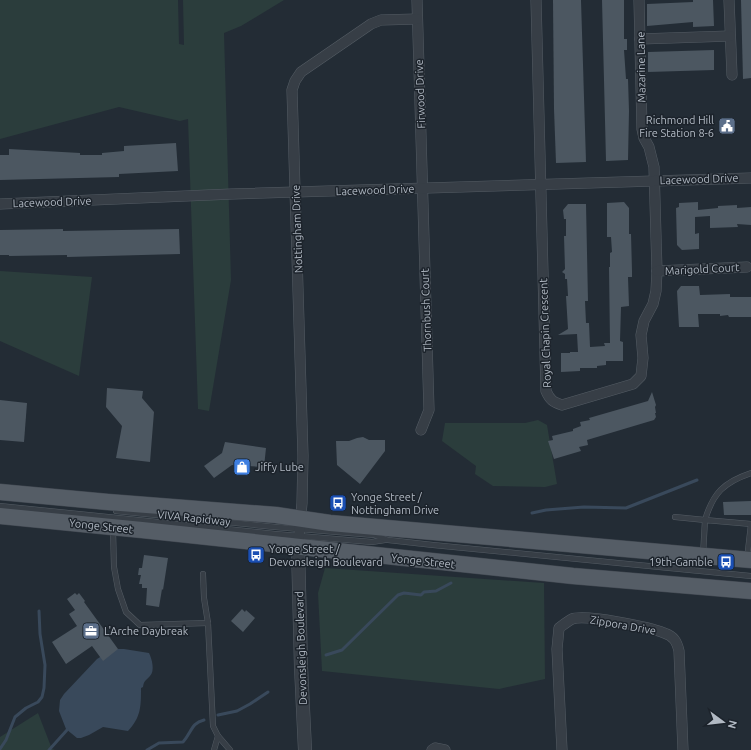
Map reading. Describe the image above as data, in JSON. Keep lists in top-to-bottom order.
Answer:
{
  "streets": {
    "main road": ["Yonge Street"],
    "street": [
      "Mazarine Lane",
      "Firwood Drive",
      "Lacewood Drive",
      "Nottingham Drive",
      "Marigold Court",
      "Thornbush Court",
      "Royal Chapin Crescent",
      "Zippora Drive",
      "Devonsleigh Boulevard"
    ],
    "lane": ["VIVA Rapidway"]
  },
  "crossings": [
    ["Mazarine Lane", "Lacewood Drive"],
    ["Mazarine Lane", "Royal Chapin Crescent"],
    ["Firwood Drive", "Lacewood Drive"],
    ["Firwood Drive", "Nottingham Drive"],
    ["Firwood Drive", "Thornbush Court"],
    ["Lacewood Drive", "Nottingham Drive"],
    ["Lacewood Drive", "Thornbush Court"],
    ["Lacewood Drive", "Royal Chapin Crescent"],
    ["Nottingham Drive", "VIVA Rapidway"],
    ["Nottingham Drive", "Yonge Street"],
    ["Nottingham Drive", "Devonsleigh Boulevard"],
    ["Marigold Court", "Royal Chapin Crescent"],
    ["VIVA Rapidway", "Yonge Street"],
    ["VIVA Rapidway", "Devonsleigh Boulevard"],
    ["Yonge Street", "Devonsleigh Boulevard"]
  ],
  "places": {
    "public building": ["Richmond Hill Fire Station 8-6"],
    "shop": ["Jiffy Lube"],
    "bus stop": ["Yonge Street / Nottingham Drive", "Yonge Street / Devonsleigh Boulevard", "19th-Gamble"],
    "office": ["L'Arche Daybreak"]
  },
  "north": "right"
}
